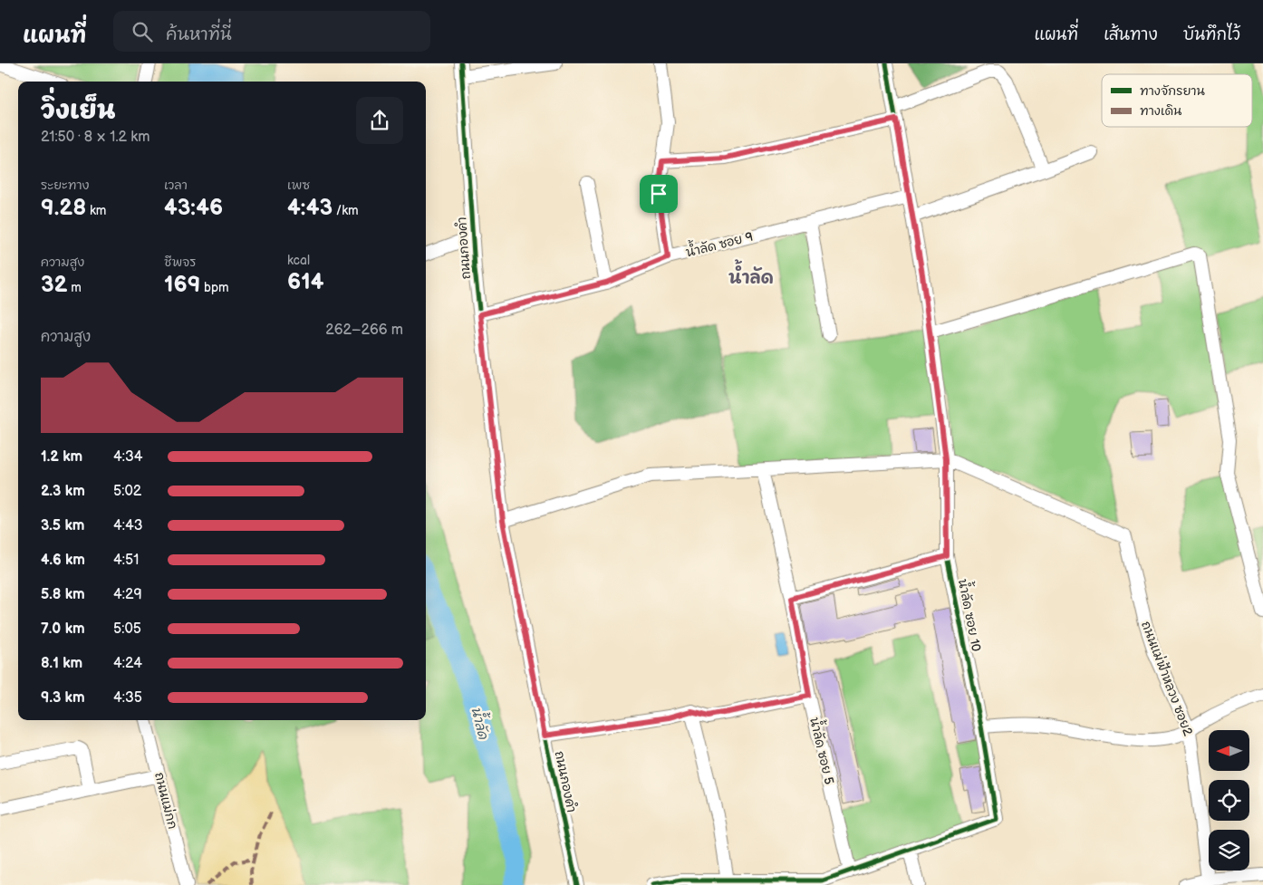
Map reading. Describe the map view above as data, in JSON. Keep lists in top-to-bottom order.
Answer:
{
  "streets": {
    "street": [
      "น้ำลัด ซอย 9",
      "ถนนกองคำ",
      "น้ำลัด ซอย 10",
      "ถนนแม่ฟ้าหลวง ซอย2",
      "น้ำลัด ซอย 5",
      "ถนนแม่กก"
    ]
  },
  "crossings": [
    ["น้ำลัด ซอย 9", "ถนนกองคำ"],
    ["น้ำลัด ซอย 9", "น้ำลัด ซอย 10"],
    ["น้ำลัด ซอย 10", "ถนนแม่ฟ้าหลวง ซอย2"],
    ["น้ำลัด ซอย 10", "น้ำลัด ซอย 5"]
  ],
  "districts": ["น้ำลัด"],
  "water": ["น้ำลัด"],
  "legend": ["ทางจักรยาน", "ทางเดิน"],
  "north": "left",
  "page": {
    "header": "แผนที่",
    "search": "ค้นหาที่นี่",
    "nav": ["แผนที่", "เส้นทาง", "บันทึกไว้"],
    "heading": ["วิ่งเย็น", "21:50 · 8 × 1.2 km"],
    "stats": [
      ["ระยะทาง", "9.28 km"],
      ["เวลา", "43:46"],
      ["เพซ", "4:43 /km"],
      ["ความสูง", "32 m"],
      ["ชีพจร", "169 bpm"],
      ["kcal", "614"]
    ],
    "chart": ["ความสูง", "262–266 m"],
    "list": [
      {
        "name": "1.2 km",
        "note": "4:34"
      },
      {
        "name": "2.3 km",
        "note": "5:02"
      },
      {
        "name": "3.5 km",
        "note": "4:43"
      },
      {
        "name": "4.6 km",
        "note": "4:51"
      },
      {
        "name": "5.8 km",
        "note": "4:29"
      },
      {
        "name": "7.0 km",
        "note": "5:05"
      },
      {
        "name": "8.1 km",
        "note": "4:24"
      },
      {
        "name": "9.3 km",
        "note": "4:35"
      }
    ]
  }
}
